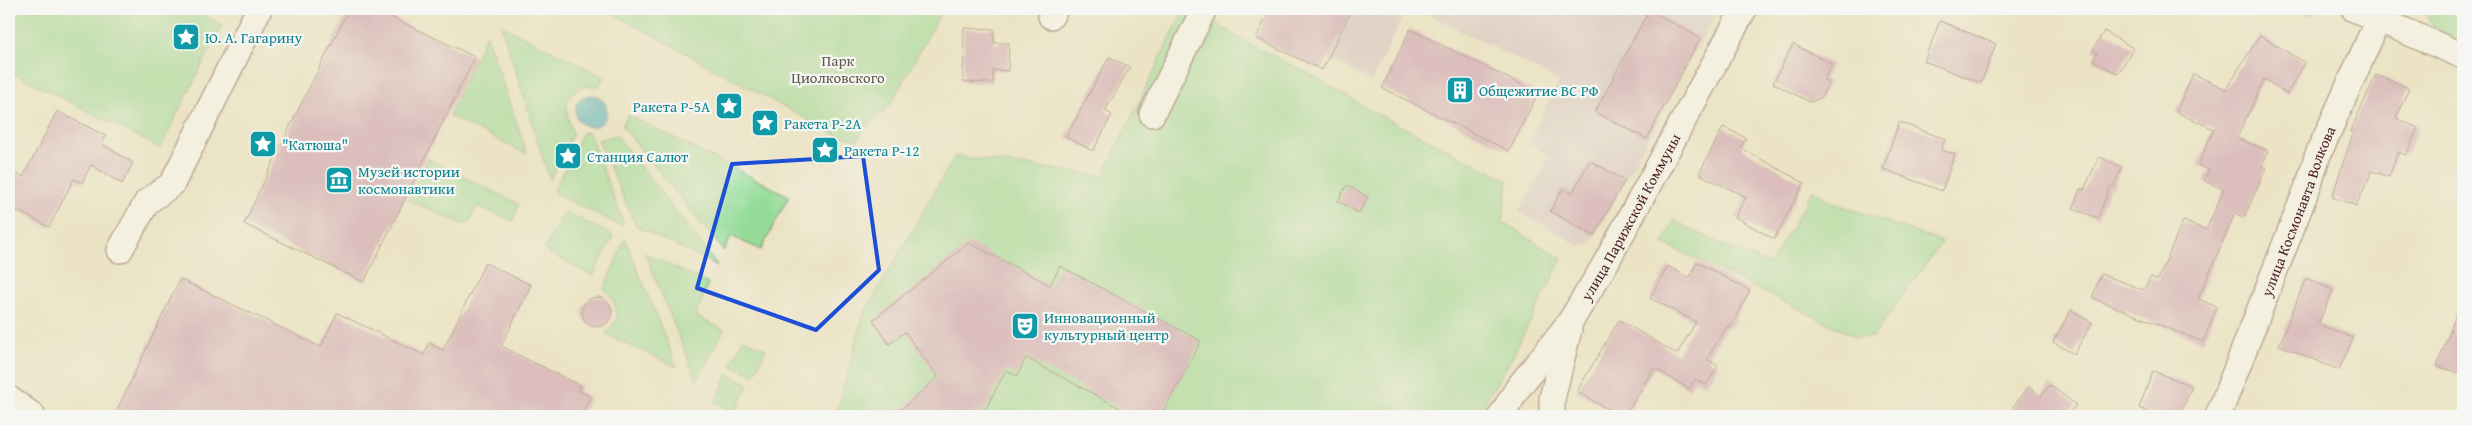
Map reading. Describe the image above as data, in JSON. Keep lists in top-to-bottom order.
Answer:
{
  "streets": {
    "street": ["улица Космонавта Волкова", "улица Парижской Коммуны"]
  },
  "parks": ["Парк Циолковского"],
  "places": {
    "place": [
      "Ю. А. Гагарину",
      "Ракета Р-5А",
      "Ракета Р-2А",
      "\"Катюша\"",
      "Ракета Р-12",
      "Станция Салют"
    ],
    "building": ["Общежитие ВС РФ"],
    "museum": ["Музей истории космонавтики"],
    "theatre": ["Инновационный культурный центр"]
  }
}
